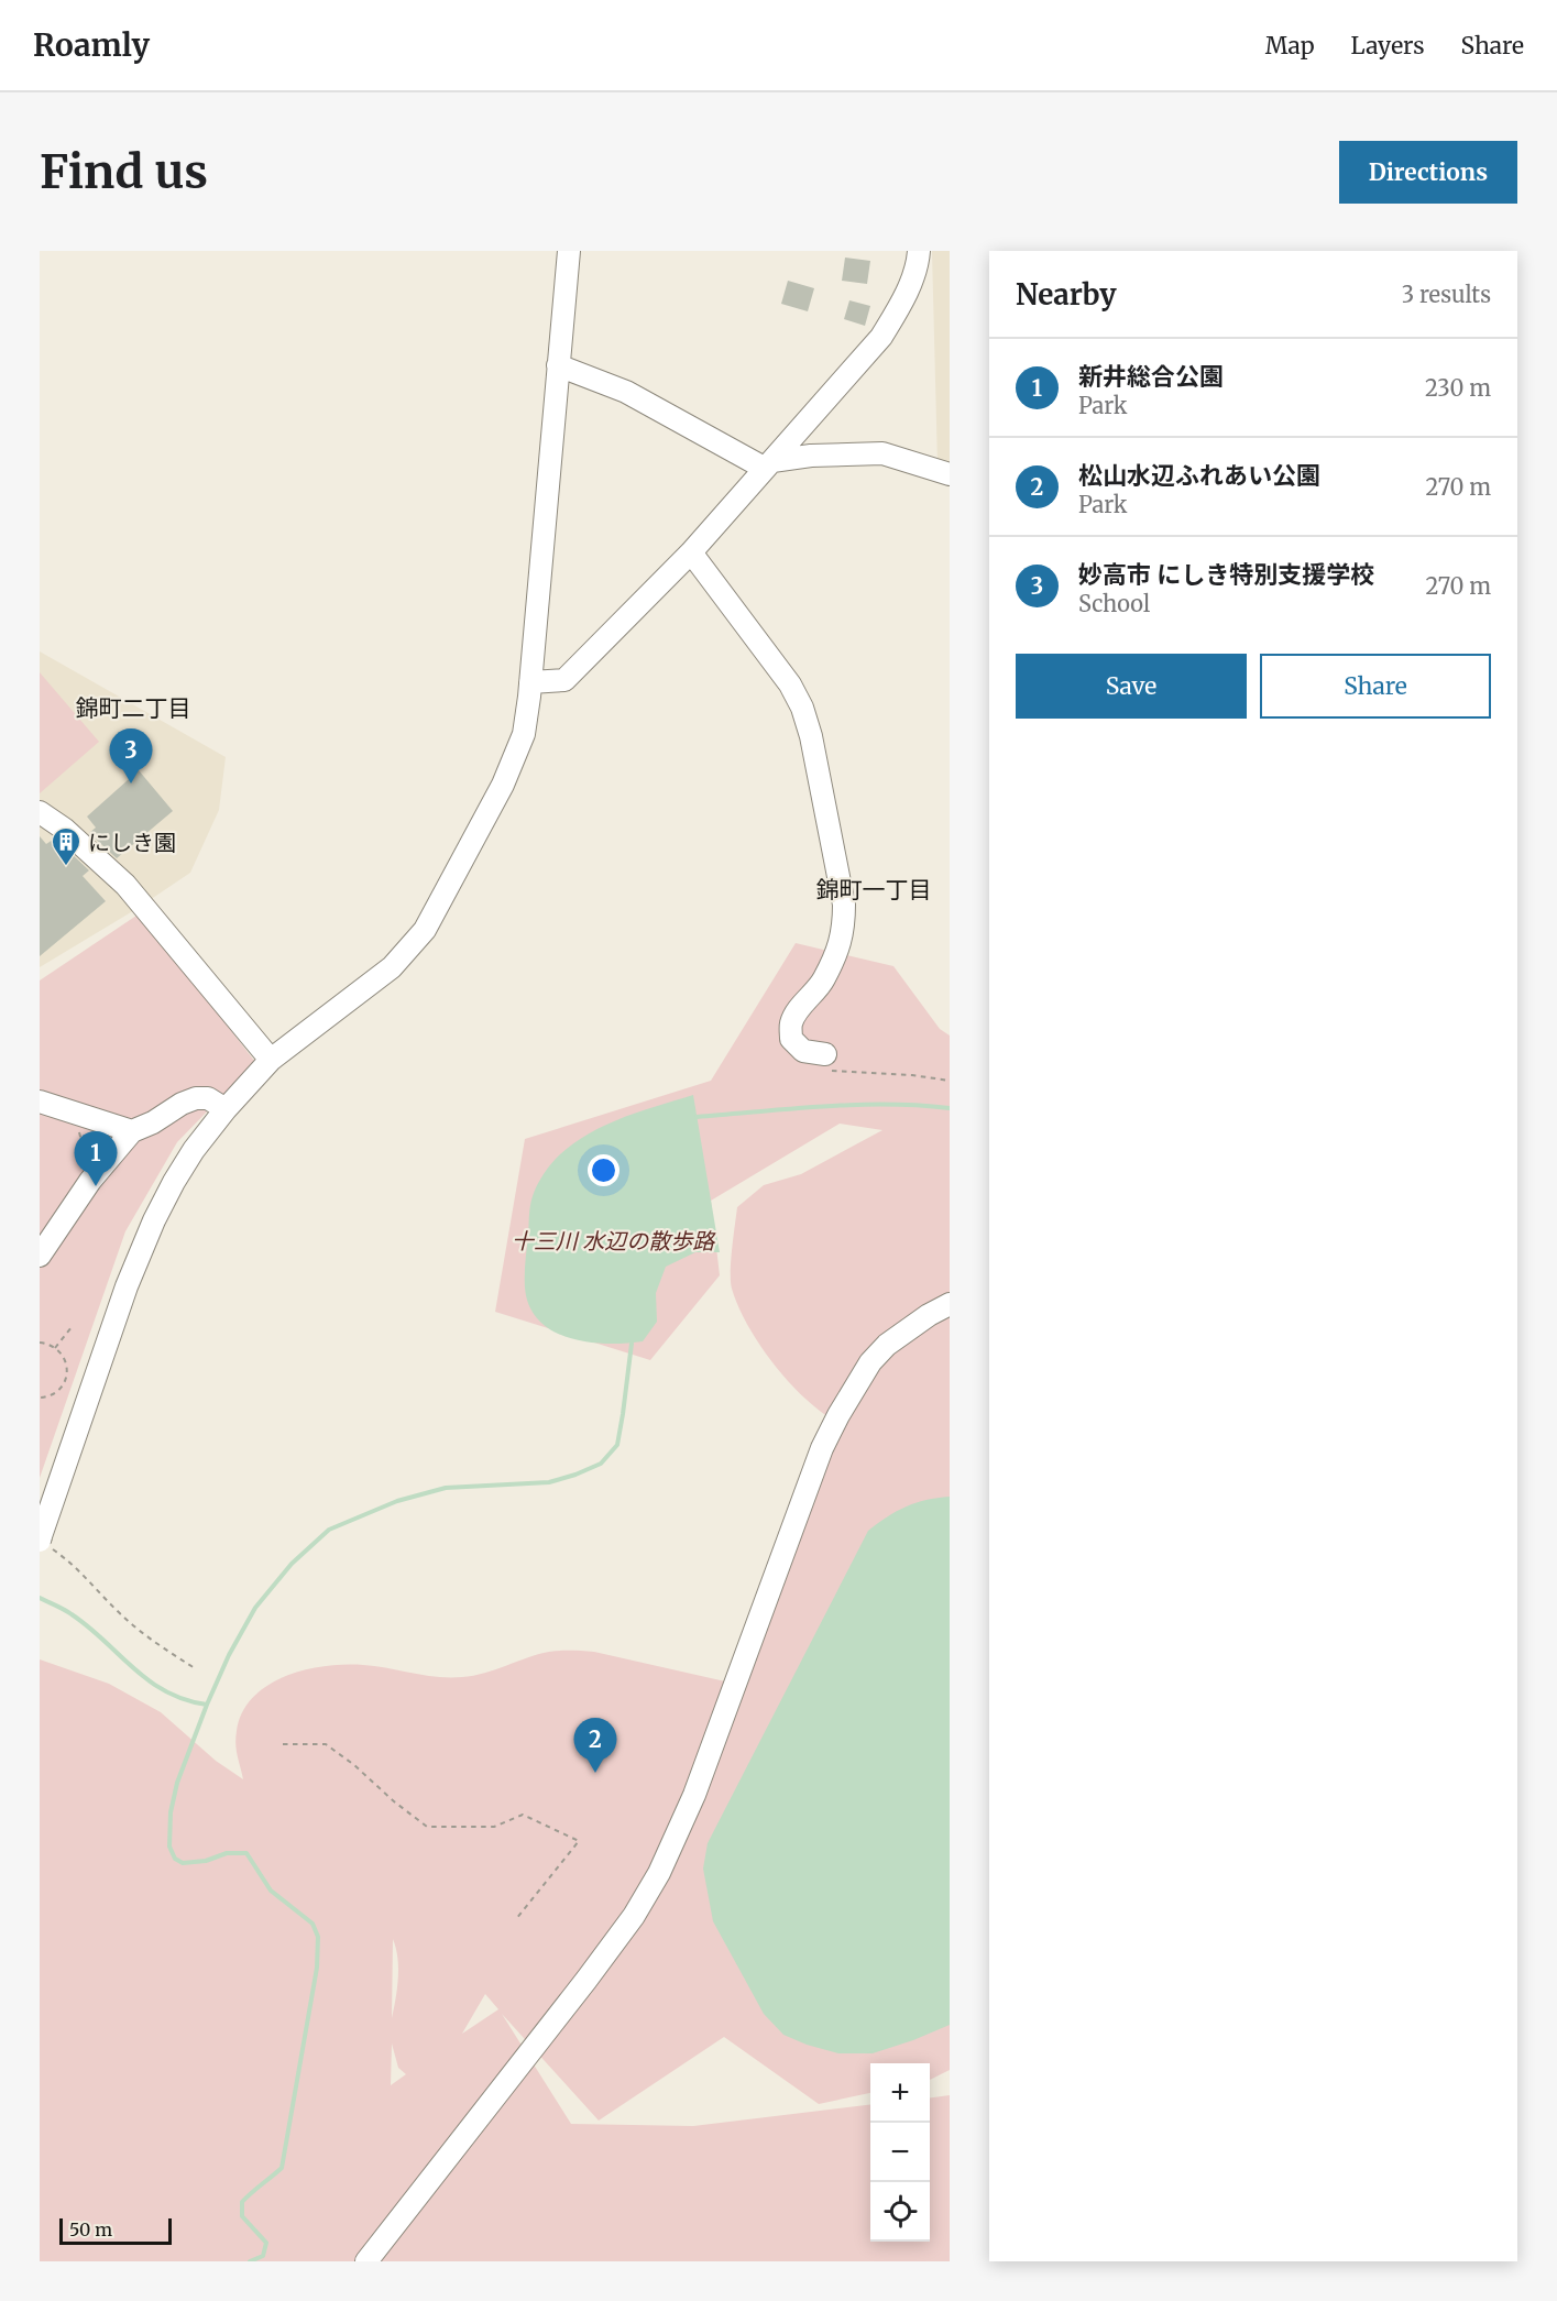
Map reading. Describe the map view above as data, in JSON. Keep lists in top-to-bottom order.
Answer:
{
  "districts": ["錦町二丁目", "錦町一丁目"],
  "parks": ["十三川 水辺の散歩路"],
  "places": {
    "building": ["にしき園"]
  },
  "scale_bar": "50 m",
  "page": {
    "header": "Roamly",
    "nav": ["Map", "Layers", "Share"],
    "buttons": [
      "Directions",
      ["Save", "Share"]
    ],
    "title": "Find us",
    "heading": ["Nearby", "3 results"],
    "list": [
      {
        "mark": "1",
        "name": "新井総合公園",
        "note": "Park",
        "value": "230 m"
      },
      {
        "mark": "2",
        "name": "松山水辺ふれあい公園",
        "note": "Park",
        "value": "270 m"
      },
      {
        "mark": "3",
        "name": "妙高市 にしき特別支援学校",
        "note": "School",
        "value": "270 m"
      }
    ],
    "pins": ["3", "1", "2"],
    "map_buttons": ["+", "−"],
    "scale": "50 m"
  }
}
